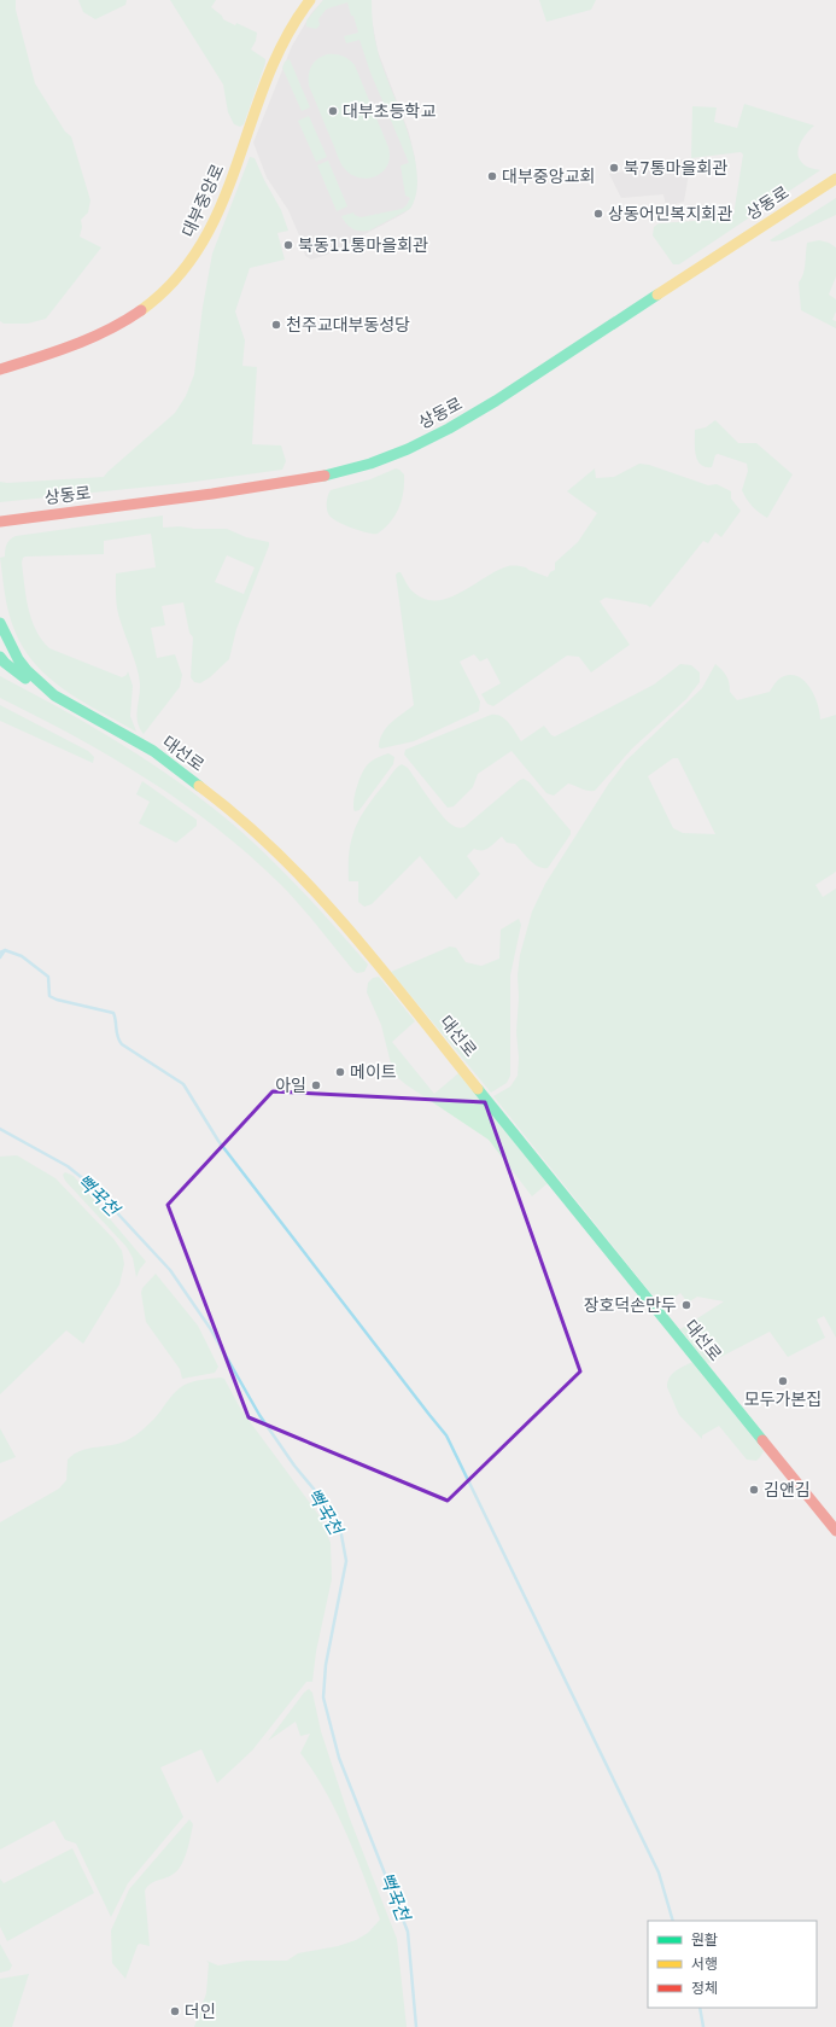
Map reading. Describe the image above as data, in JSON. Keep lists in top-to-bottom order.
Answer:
{
  "streets": {
    "street": ["대부중앙로", "상동로", "대선로"]
  },
  "water": ["뻑꾹천"],
  "places": [
    "대부초등학교",
    "북7통마을회관",
    "대부중앙교회",
    "상동어민복지회관",
    "북동11통마을회관",
    "천주교대부동성당",
    "메이트",
    "아일",
    "장호덕손만두",
    "모두가본집",
    "김앤김",
    "더인"
  ],
  "legend": ["원활", "서행", "정체"]
}
